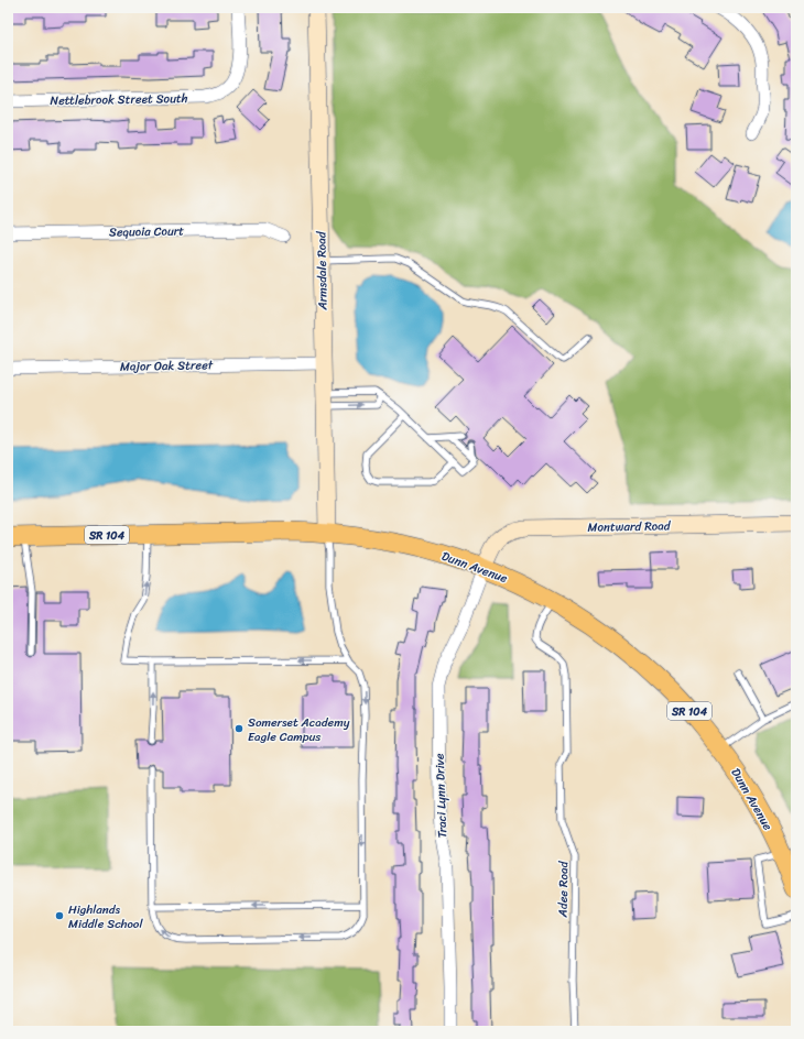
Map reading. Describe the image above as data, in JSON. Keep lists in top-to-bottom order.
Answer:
{
  "streets": {
    "main road": ["SR 104", "Dunn Avenue"],
    "street": [
      "Nettlebrook Street South",
      "Sequoia Court",
      "Armsdale Road",
      "Major Oak Street",
      "Montward Road",
      "Traci Lynn Drive"
    ],
    "lane": ["Adee Road"]
  },
  "crossings": [
    ["Armsdale Road", "Major Oak Street"],
    ["Armsdale Road", "Dunn Avenue"],
    ["Montward Road", "Dunn Avenue"],
    ["Montward Road", "Traci Lynn Drive"],
    ["Dunn Avenue", "Traci Lynn Drive"],
    ["Dunn Avenue", "Adee Road"]
  ],
  "places": ["Somerset Academy Eagle Campus", "Highlands Middle School"]
}
